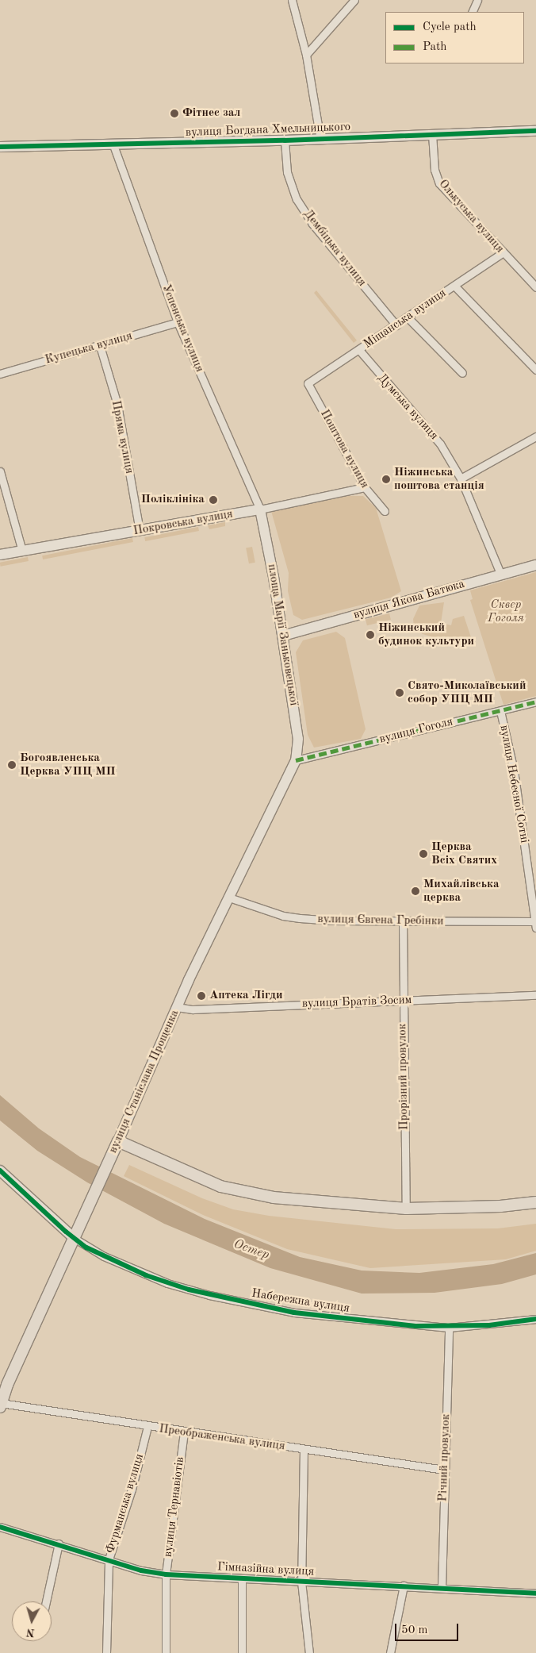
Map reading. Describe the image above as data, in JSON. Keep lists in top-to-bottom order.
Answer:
{
  "streets": {
    "main road": [
      "вулиця Богдана Хмельницького",
      "Покровська вулиця",
      "вулиця Якова Батюка",
      "площа Марії Заньковецької",
      "вулиця Станіслава Прощенка"
    ],
    "street": [
      "Олькуська вулиця",
      "Дембіцька вулиця",
      "Міщанська вулиця",
      "Успенська вулиця",
      "Купецька вулиця",
      "Думська вулиця",
      "Пряма вулиця",
      "Поштова вулиця",
      "вулиця Гоголя",
      "вулиця Небесної Сотні",
      "вулиця Євгена Гребінки",
      "вулиця Братів Зосим",
      "Прорізний провулок",
      "Набережна вулиця",
      "Преображенська вулиця",
      "Річний провулок",
      "Фурманська вулиця",
      "вулиця Тернавіотів",
      "Гімназійна вулиця"
    ]
  },
  "crossings": [
    ["вулиця Богдана Хмельницького", "Олькуська вулиця"],
    ["вулиця Богдана Хмельницького", "Дембіцька вулиця"],
    ["вулиця Богдана Хмельницького", "Успенська вулиця"],
    ["Олькуська вулиця", "Міщанська вулиця"],
    ["Дембіцька вулиця", "Міщанська вулиця"],
    ["Міщанська вулиця", "Думська вулиця"],
    ["Міщанська вулиця", "Поштова вулиця"],
    ["Успенська вулиця", "Купецька вулиця"],
    ["Успенська вулиця", "Покровська вулиця"],
    ["Успенська вулиця", "площа Марії Заньковецької"],
    ["Купецька вулиця", "Пряма вулиця"],
    ["Думська вулиця", "вулиця Якова Батюка"],
    ["Пряма вулиця", "Покровська вулиця"],
    ["Поштова вулиця", "Покровська вулиця"],
    ["Покровська вулиця", "площа Марії Заньковецької"],
    ["вулиця Якова Батюка", "площа Марії Заньковецької"],
    ["площа Марії Заньковецької", "вулиця Гоголя"],
    ["площа Марії Заньковецької", "вулиця Станіслава Прощенка"],
    ["вулиця Гоголя", "вулиця Небесної Сотні"],
    ["вулиця Гоголя", "вулиця Станіслава Прощенка"],
    ["вулиця Небесної Сотні", "вулиця Євгена Гребінки"],
    ["вулиця Євгена Гребінки", "Прорізний провулок"],
    ["вулиця Євгена Гребінки", "вулиця Станіслава Прощенка"],
    ["вулиця Братів Зосим", "Прорізний провулок"],
    ["вулиця Братів Зосим", "вулиця Станіслава Прощенка"],
    ["вулиця Станіслава Прощенка", "Набережна вулиця"],
    ["вулиця Станіслава Прощенка", "Преображенська вулиця"],
    ["Набережна вулиця", "Річний провулок"],
    ["Преображенська вулиця", "Річний провулок"],
    ["Преображенська вулиця", "Фурманська вулиця"],
    ["Преображенська вулиця", "вулиця Тернавіотів"],
    ["Річний провулок", "Гімназійна вулиця"],
    ["Фурманська вулиця", "Гімназійна вулиця"],
    ["вулиця Тернавіотів", "Гімназійна вулиця"]
  ],
  "water": ["Остер"],
  "parks": ["Сквер Гоголя"],
  "places": [
    "Фітнес зал",
    "Ніжинська поштова станція",
    "Поліклініка",
    "Ніжинський будинок культури",
    "Свято-Миколаївський собор УПЦ МП",
    "Богоявленська Церква УПЦ МП",
    "Церква Всіх Святих",
    "Михайлівська церква",
    "Аптека Лігди"
  ],
  "legend": ["Cycle path", "Path"],
  "scale_bar": "50 m",
  "north": "bottom"
}
